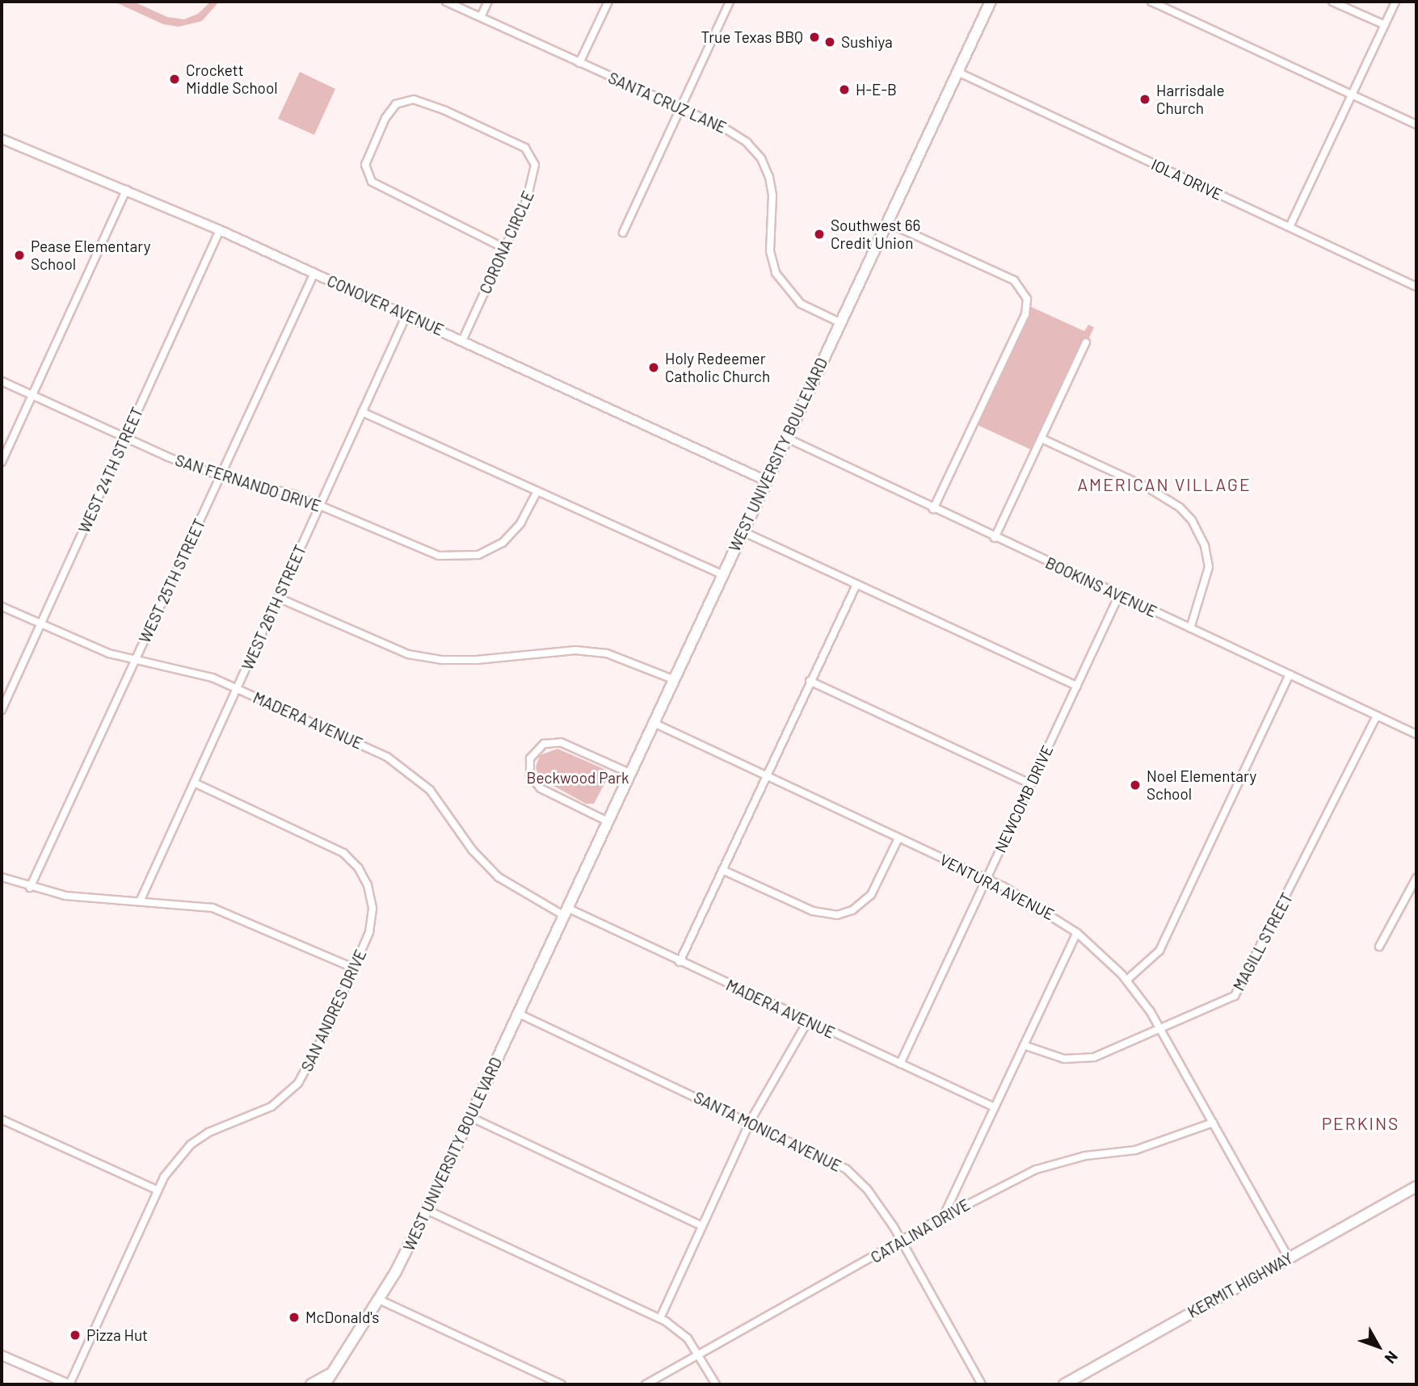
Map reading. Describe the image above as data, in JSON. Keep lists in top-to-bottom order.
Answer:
{
  "streets": {
    "main road": ["WEST UNIVERSITY BOULEVARD", "KERMIT HIGHWAY"],
    "street": [
      "SANTA CRUZ LANE",
      "IOLA DRIVE",
      "CORONA CIRCLE",
      "CONOVER AVENUE",
      "WEST 24TH STREET",
      "SAN FERNANDO DRIVE",
      "WEST 25TH STREET",
      "BOOKINS AVENUE",
      "WEST 26TH STREET",
      "MADERA AVENUE",
      "NEWCOMB DRIVE",
      "VENTURA AVENUE",
      "MAGILL STREET",
      "SAN ANDRES DRIVE",
      "SANTA MONICA AVENUE",
      "CATALINA DRIVE"
    ]
  },
  "crossings": [
    ["SANTA CRUZ LANE", "WEST UNIVERSITY BOULEVARD"],
    ["IOLA DRIVE", "WEST UNIVERSITY BOULEVARD"],
    ["CORONA CIRCLE", "CONOVER AVENUE"],
    ["CONOVER AVENUE", "WEST UNIVERSITY BOULEVARD"],
    ["CONOVER AVENUE", "WEST 24TH STREET"],
    ["CONOVER AVENUE", "WEST 25TH STREET"],
    ["CONOVER AVENUE", "WEST 26TH STREET"],
    ["WEST UNIVERSITY BOULEVARD", "BOOKINS AVENUE"],
    ["WEST UNIVERSITY BOULEVARD", "MADERA AVENUE"],
    ["WEST UNIVERSITY BOULEVARD", "VENTURA AVENUE"],
    ["WEST UNIVERSITY BOULEVARD", "SANTA MONICA AVENUE"],
    ["WEST 24TH STREET", "SAN FERNANDO DRIVE"],
    ["WEST 24TH STREET", "MADERA AVENUE"],
    ["SAN FERNANDO DRIVE", "WEST 25TH STREET"],
    ["SAN FERNANDO DRIVE", "WEST 26TH STREET"],
    ["WEST 25TH STREET", "MADERA AVENUE"],
    ["BOOKINS AVENUE", "NEWCOMB DRIVE"],
    ["BOOKINS AVENUE", "MAGILL STREET"],
    ["WEST 26TH STREET", "MADERA AVENUE"],
    ["WEST 26TH STREET", "SAN ANDRES DRIVE"],
    ["MADERA AVENUE", "NEWCOMB DRIVE"],
    ["NEWCOMB DRIVE", "VENTURA AVENUE"],
    ["VENTURA AVENUE", "MAGILL STREET"],
    ["VENTURA AVENUE", "CATALINA DRIVE"],
    ["VENTURA AVENUE", "KERMIT HIGHWAY"],
    ["SANTA MONICA AVENUE", "CATALINA DRIVE"]
  ],
  "districts": ["AMERICAN VILLAGE", "PERKINS"],
  "parks": ["Beckwood Park"],
  "places": [
    "True Texas BBQ",
    "Sushiya",
    "Crockett Middle School",
    "H-E-B",
    "Harrisdale Church",
    "Southwest 66 Credit Union",
    "Pease Elementary School",
    "Holy Redeemer Catholic Church",
    "Noel Elementary School",
    "McDonald's",
    "Pizza Hut"
  ],
  "north": "bottom right"
}
